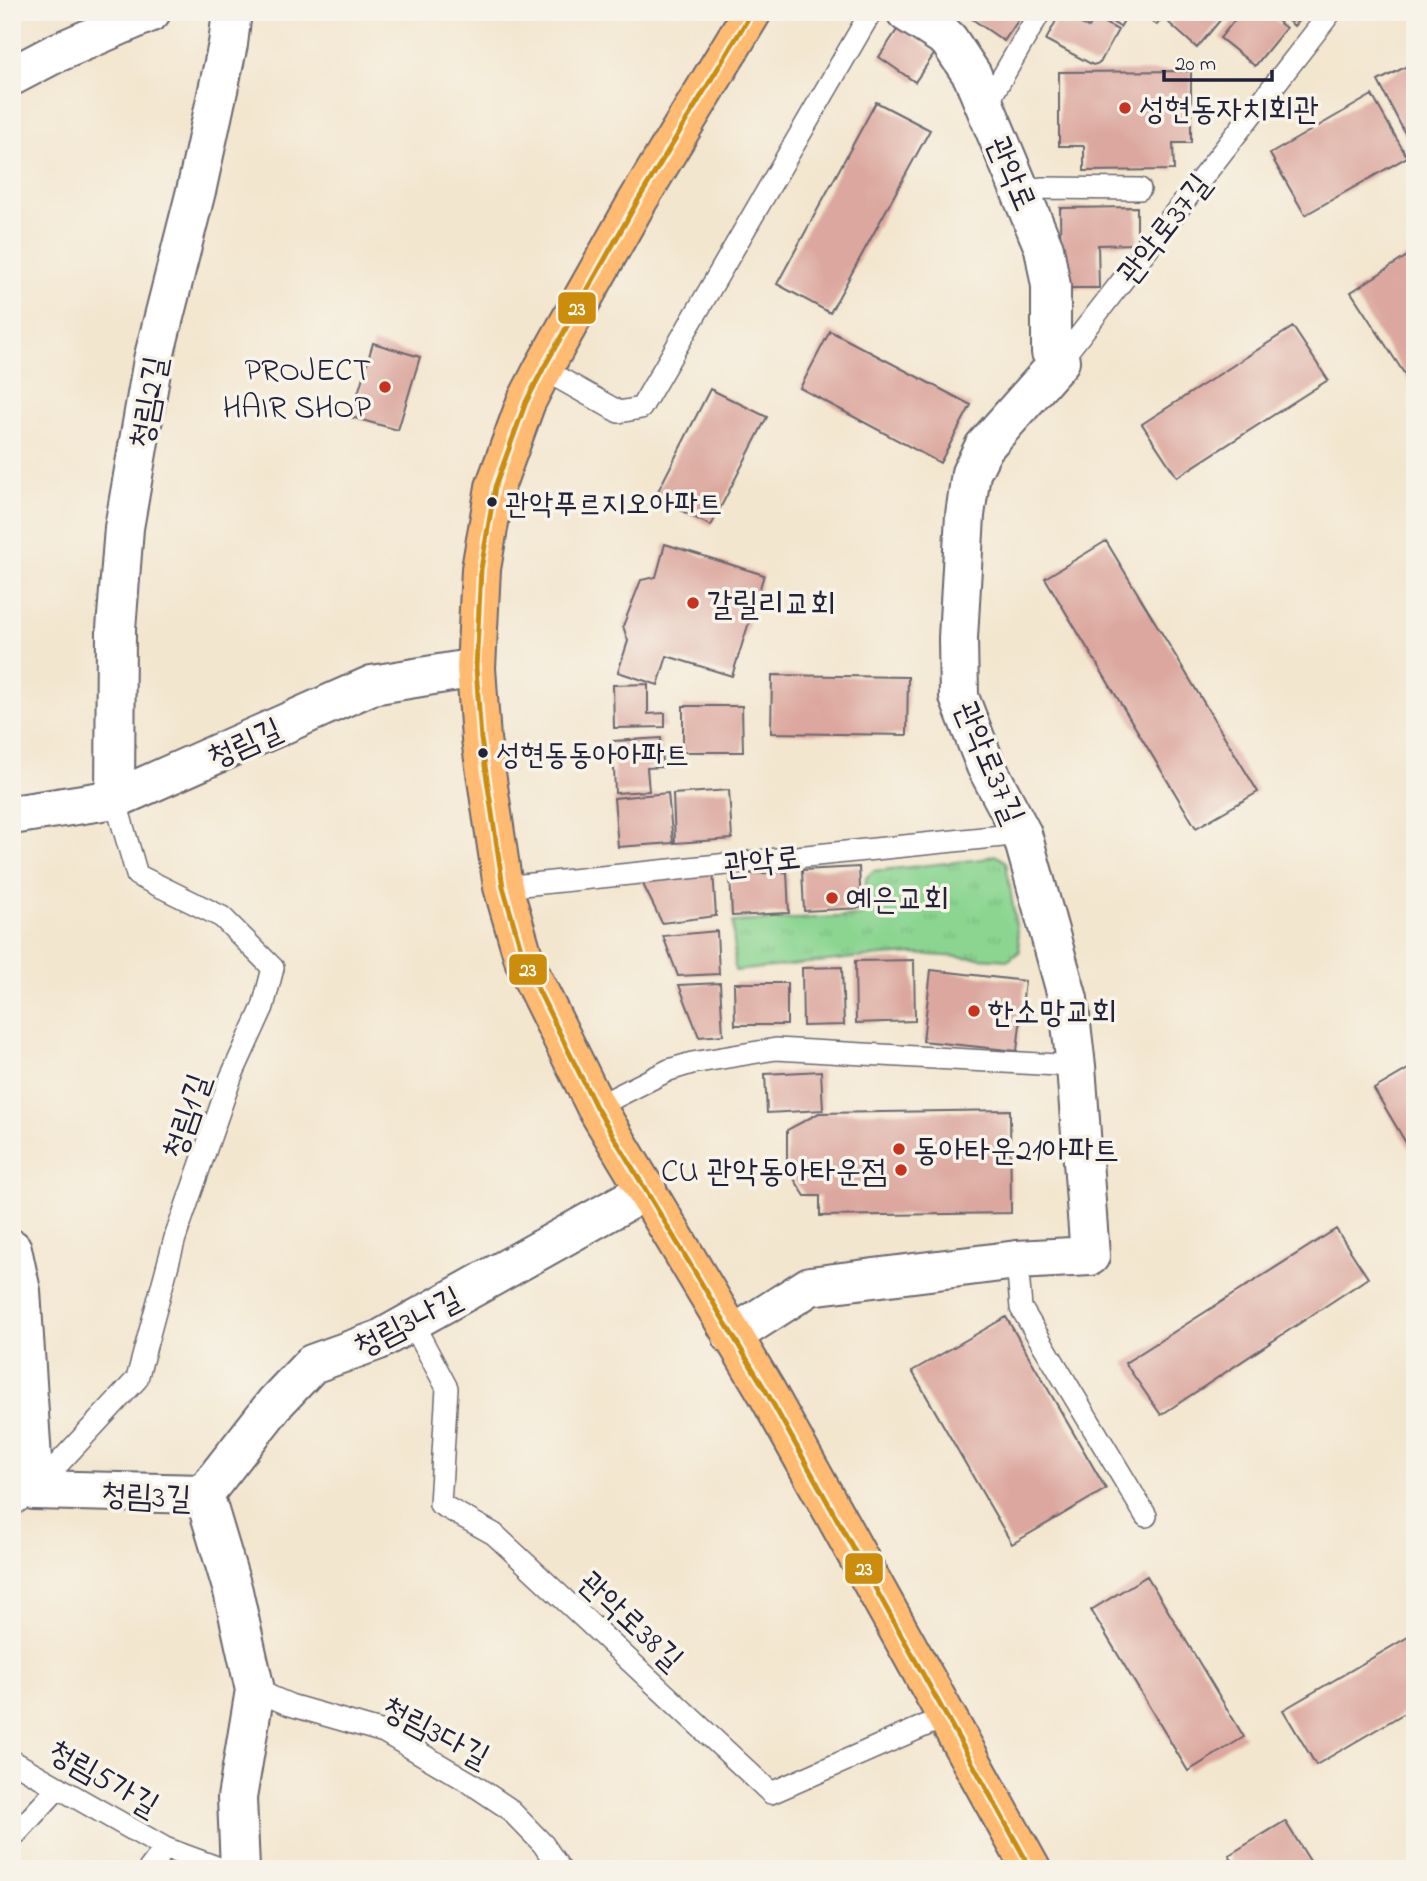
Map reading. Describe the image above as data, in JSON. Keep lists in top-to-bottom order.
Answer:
{
  "streets": {
    "street": [
      "관악로",
      "관악로37길",
      "청림2길",
      "청림길",
      "청림3나길",
      "청림3길"
    ],
    "lane": [
      "청림1길",
      "관악로38길",
      "청림3다길",
      "청림5가길"
    ]
  },
  "crossings": [
    ["관악로", "관악로37길"],
    ["청림2길", "청림길"],
    ["청림2길", "청림1길"],
    ["청림길", "청림1길"],
    ["청림1길", "청림3길"],
    ["청림3나길", "청림3길"],
    ["청림3나길", "관악로38길"],
    ["청림3길", "청림3다길"]
  ],
  "places": [
    "성현동자치회관",
    "PROJECT HAIR SHOP",
    "관악푸르지오아파트",
    "갈릴리교회",
    "성현동동아아파트",
    "예은교회",
    "한소망교회",
    "동아타운21아파트",
    "CU 관악동아타운점"
  ],
  "lines": ["transit line 23"],
  "scale_bar": "20 m"
}
